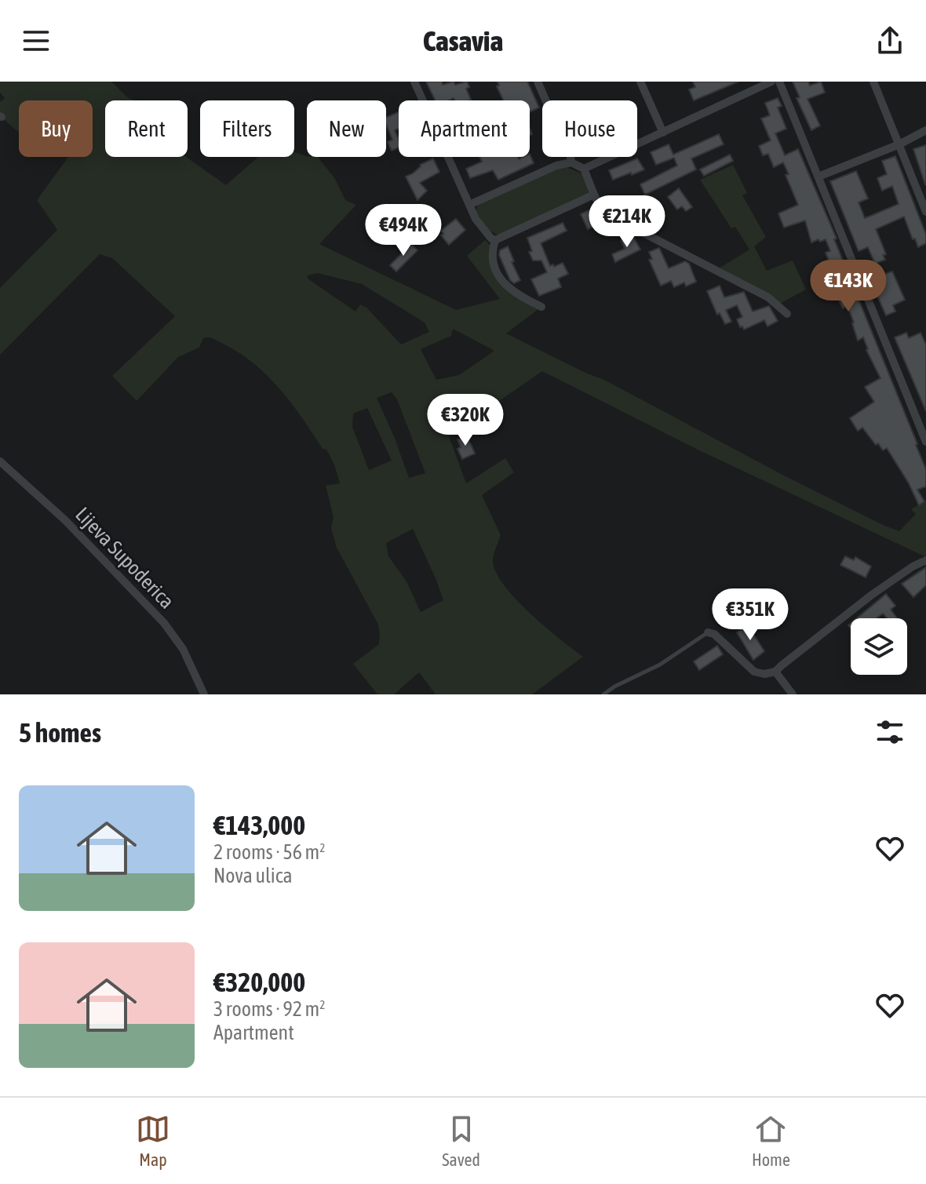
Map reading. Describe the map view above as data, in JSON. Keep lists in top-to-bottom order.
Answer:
{
  "streets": {
    "street": ["Lijeva Supoderica"]
  },
  "page": {
    "header": "Casavia",
    "chip": [
      "Buy",
      "Rent",
      "Filters",
      "New",
      "Apartment",
      "House"
    ],
    "price": [
      "€214K",
      "€494K",
      "€143K",
      "€320K",
      "€351K"
    ],
    "heading": "5 homes",
    "list": [
      {
        "name": "€143,000",
        "note": "2 rooms · 56 m² · Nova ulica"
      },
      {
        "name": "€320,000",
        "note": "3 rooms · 92 m² · Apartment"
      }
    ],
    "tabs": ["Map", "Saved", "Home"]
  }
}
